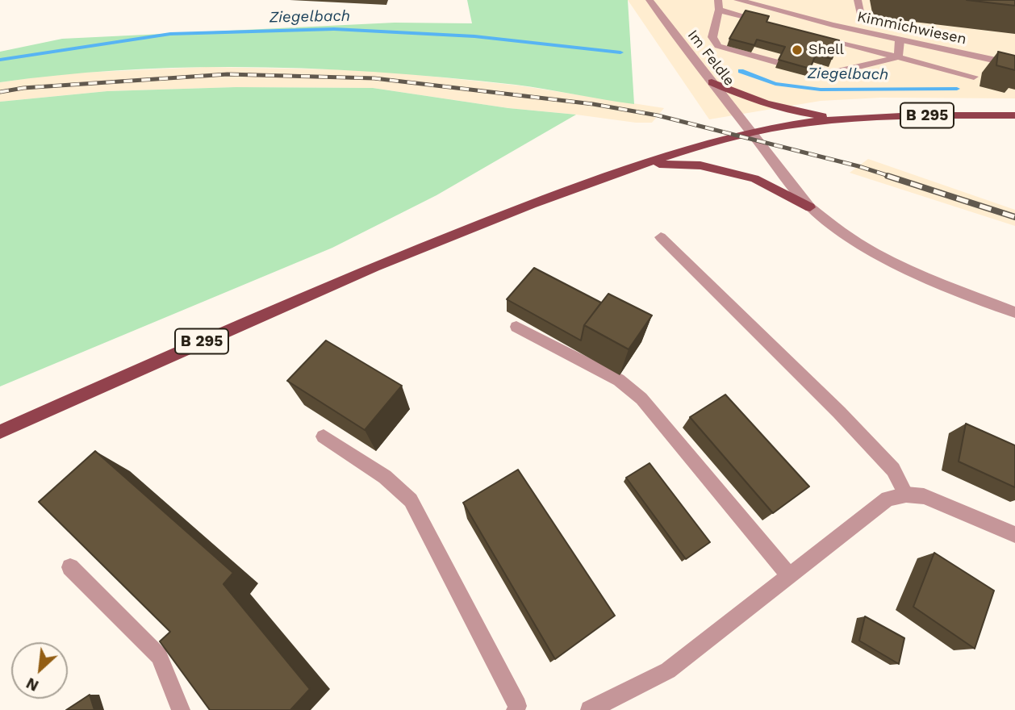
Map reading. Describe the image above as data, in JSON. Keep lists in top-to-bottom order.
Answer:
{
  "streets": {
    "main road": ["B 295"],
    "street": ["Kimmichwiesen", "Im Feldle"]
  },
  "crossings": [
    ["Im Feldle", "B 295"]
  ],
  "water": ["Ziegelbach"],
  "places": ["Shell"],
  "north": "bottom left"
}
